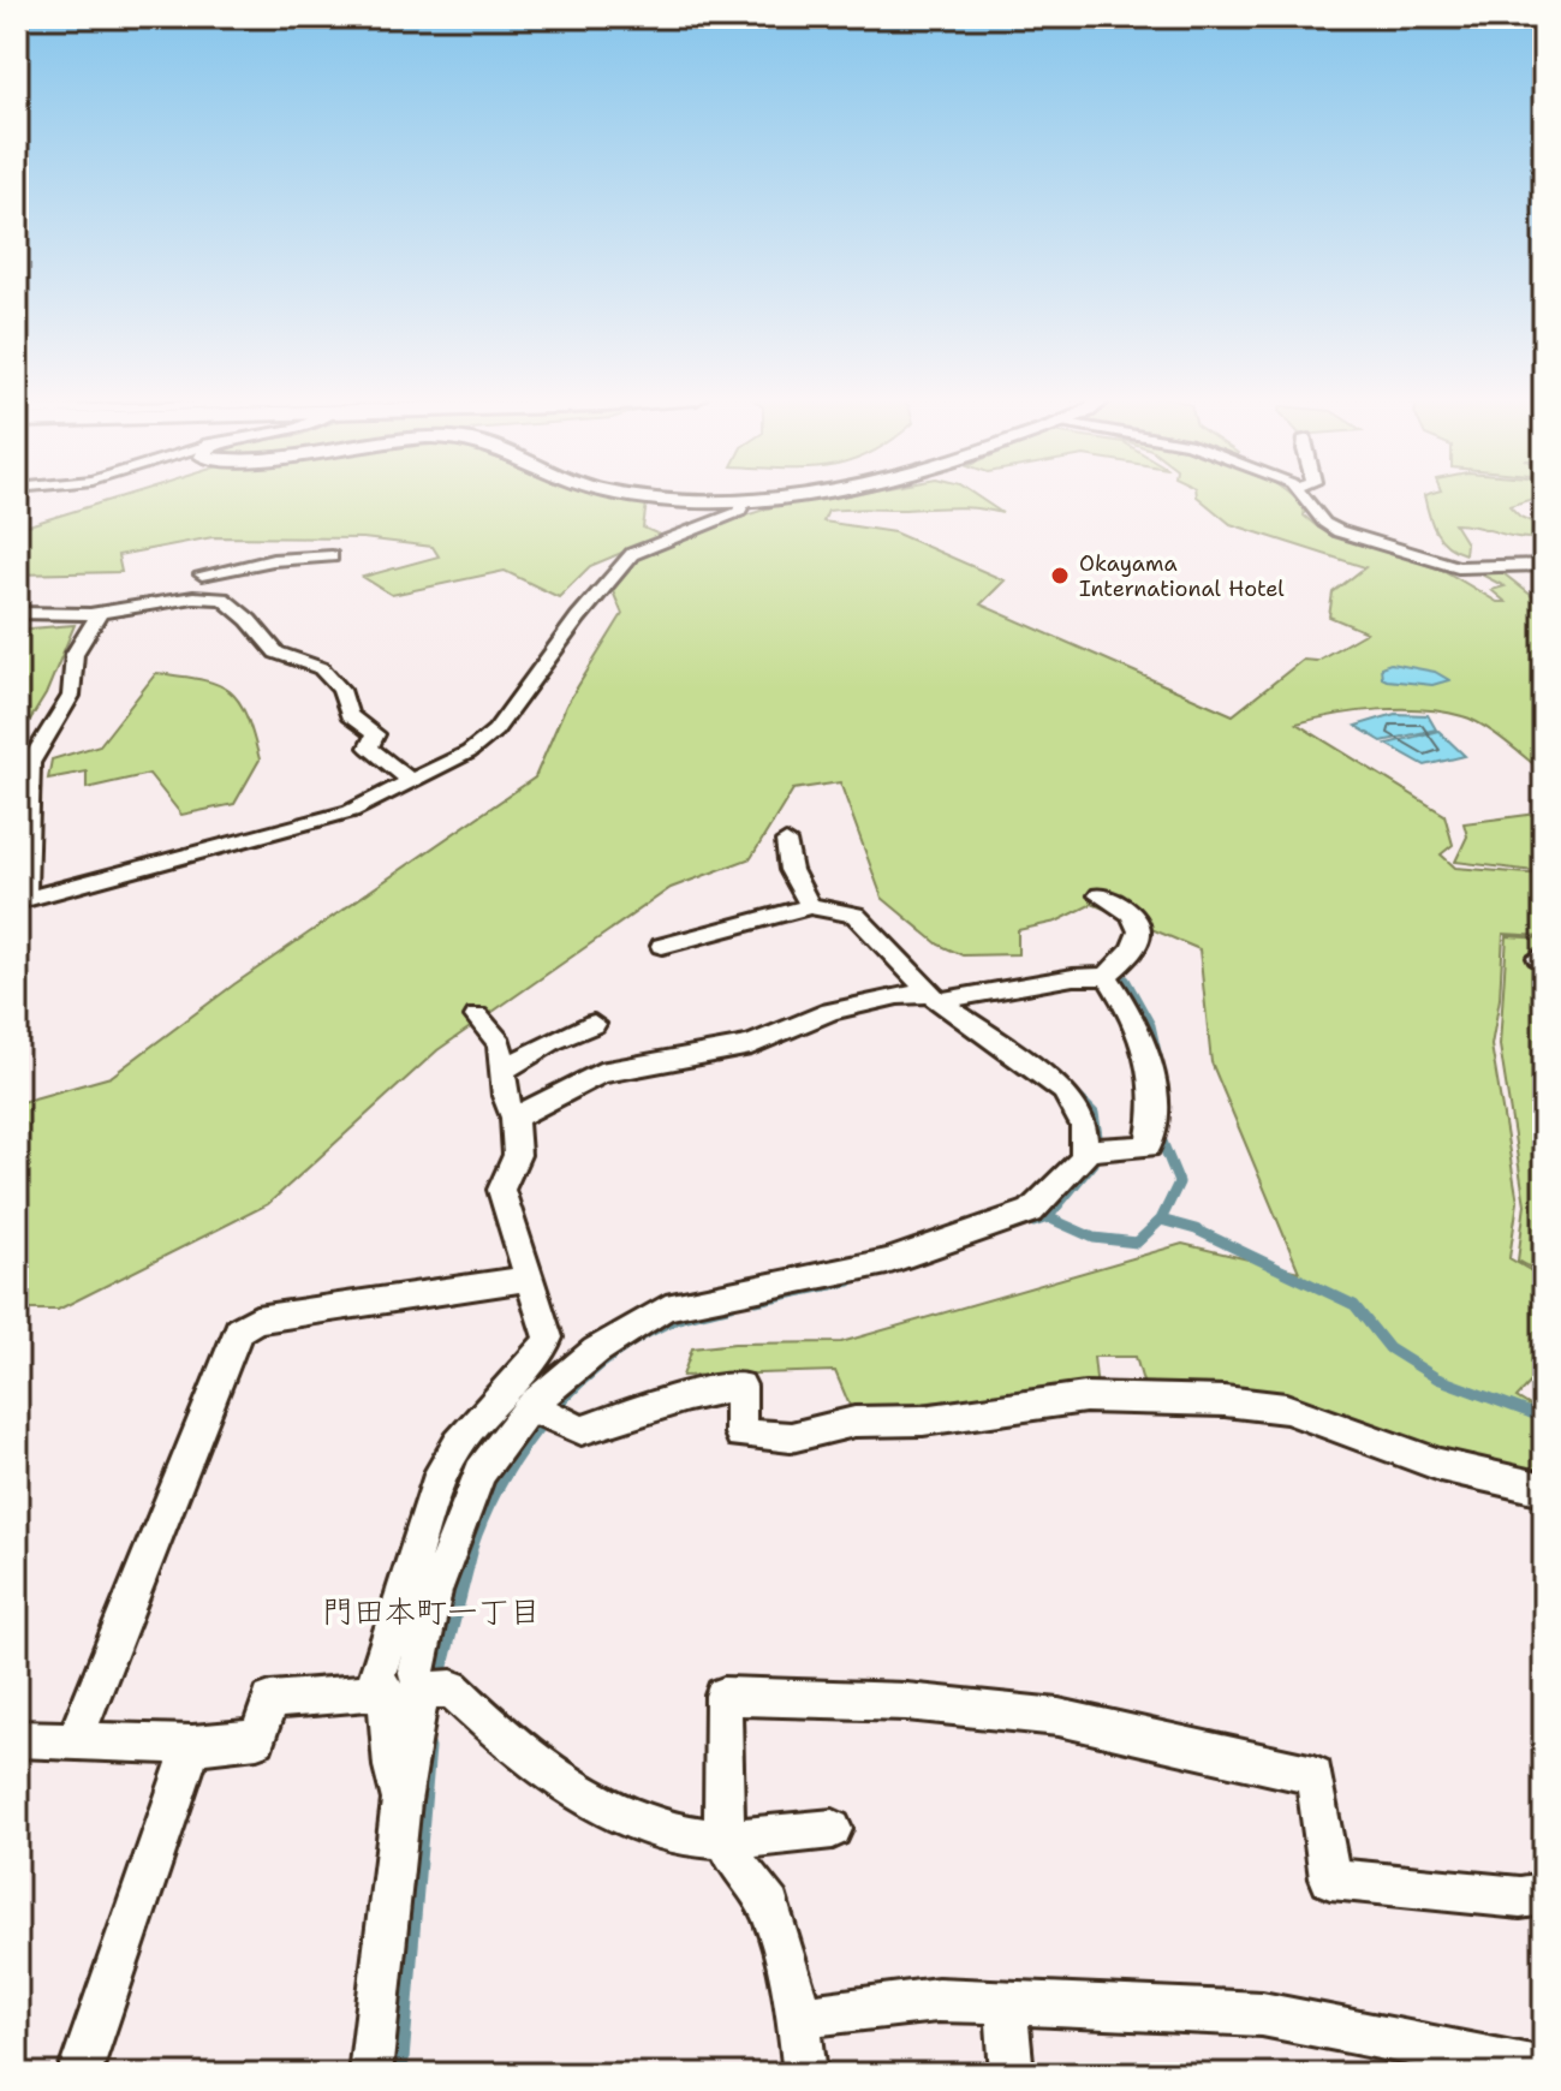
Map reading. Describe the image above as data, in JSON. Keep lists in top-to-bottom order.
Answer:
{
  "districts": ["門田本町一丁目"],
  "places": ["Okayama International Hotel"]
}
